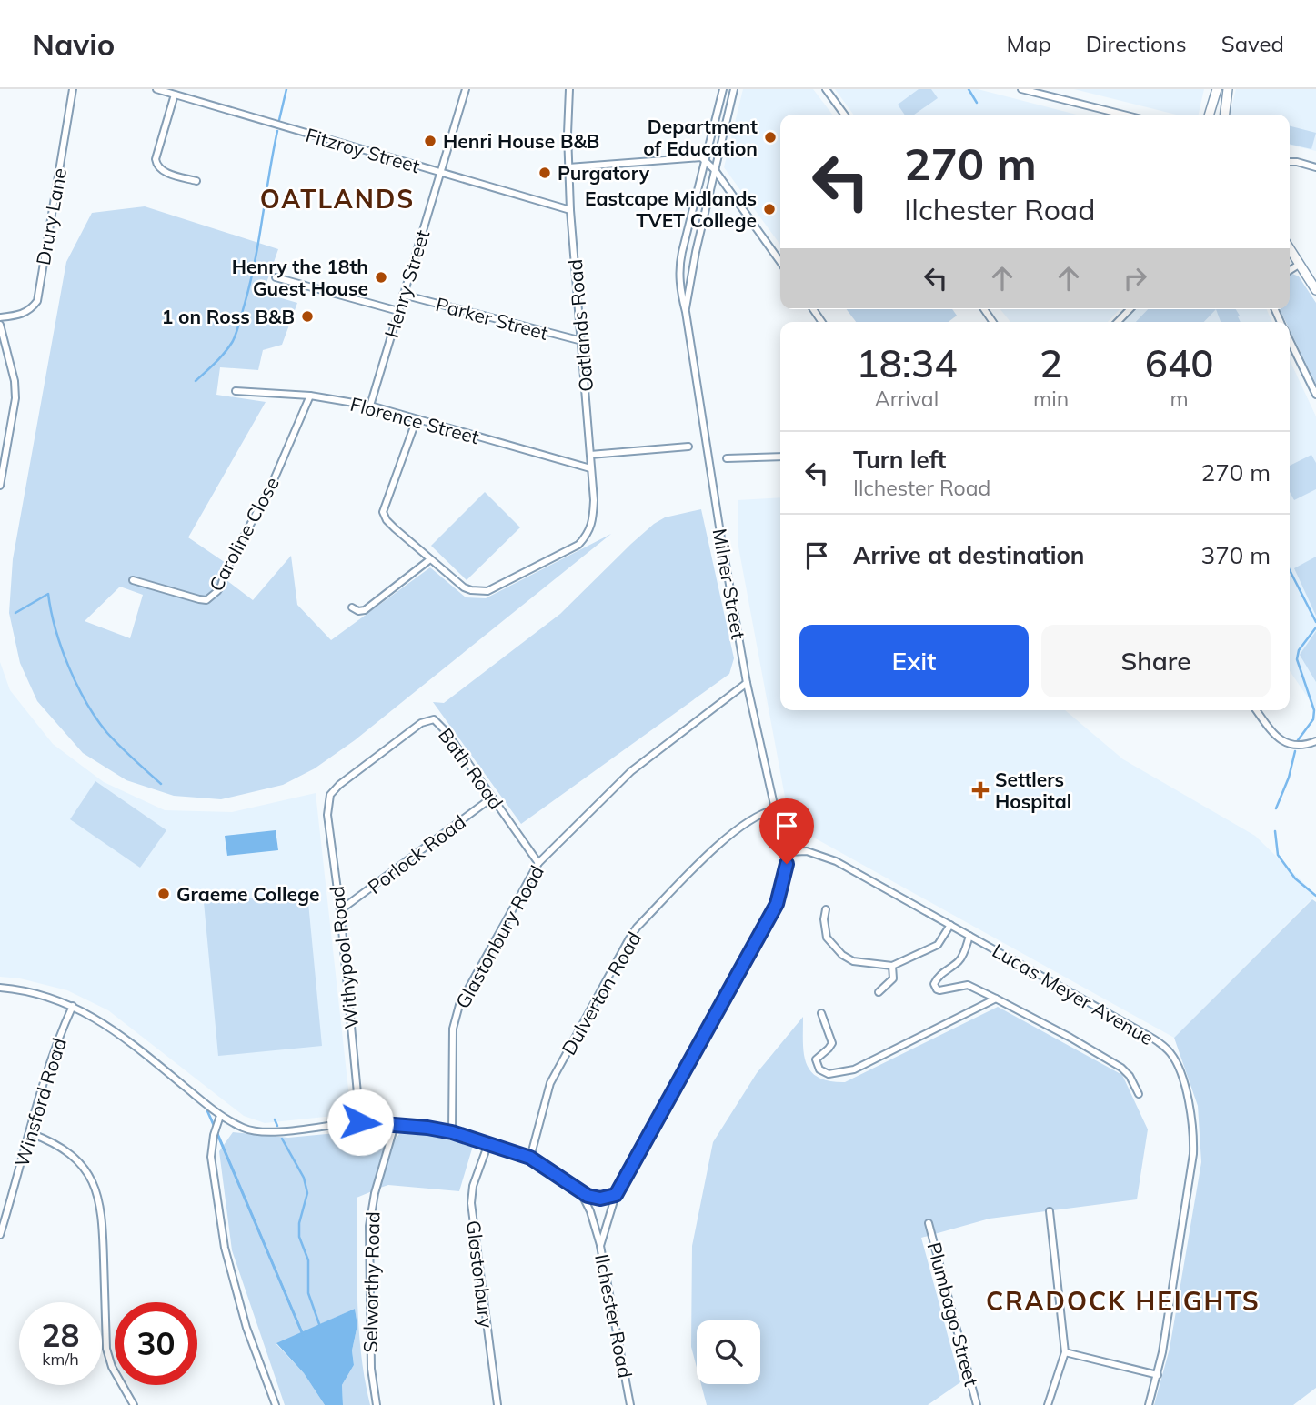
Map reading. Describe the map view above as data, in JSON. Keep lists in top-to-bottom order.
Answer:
{
  "streets": {
    "street": [
      "Fitzroy Street",
      "Drury Lane",
      "Henry Street",
      "Parker Street",
      "Oatlands Road",
      "Florence Street",
      "Caroline Close",
      "Milner Street",
      "Bath Road",
      "Porlock Road",
      "Glastonbury Road",
      "Withypool Road",
      "Dulverton Road",
      "Lucas Meyer Avenue",
      "Winsford Road",
      "Glastonbury",
      "Selworthy Road",
      "Plumbago Street",
      "Ilchester Road"
    ]
  },
  "crossings": [
    ["Fitzroy Street", "Henry Street"],
    ["Fitzroy Street", "Oatlands Road"],
    ["Henry Street", "Parker Street"],
    ["Henry Street", "Florence Street"],
    ["Parker Street", "Oatlands Road"],
    ["Oatlands Road", "Florence Street"],
    ["Florence Street", "Caroline Close"],
    ["Milner Street", "Glastonbury Road"],
    ["Milner Street", "Dulverton Road"],
    ["Milner Street", "Lucas Meyer Avenue"],
    ["Milner Street", "Ilchester Road"],
    ["Bath Road", "Porlock Road"],
    ["Bath Road", "Glastonbury Road"],
    ["Bath Road", "Withypool Road"],
    ["Porlock Road", "Withypool Road"],
    ["Lucas Meyer Avenue", "Ilchester Road"]
  ],
  "districts": ["OATLANDS", "CRADOCK HEIGHTS"],
  "places": {
    "other": [
      "Department of Education",
      "Henri House B&B",
      "Purgatory",
      "Eastcape Midlands TVET College",
      "Henry the 18th Guest House",
      "1 on Ross B&B",
      "Graeme College"
    ],
    "health": ["Settlers Hospital"]
  },
  "page": {
    "header": "Navio",
    "nav": ["Map", "Directions", "Saved"],
    "turn": ["270 m", "Ilchester Road"],
    "eta": [
      "18:34",
      "Arrival",
      "2",
      "min",
      "640",
      "m"
    ],
    "list": [
      {
        "name": "Turn left",
        "note": "Ilchester Road",
        "value": "270 m"
      },
      {
        "name": "Arrive at destination",
        "value": "370 m"
      }
    ],
    "buttons": ["Exit", "Share"],
    "speed": "28 km/h",
    "limit": "30"
  }
}
